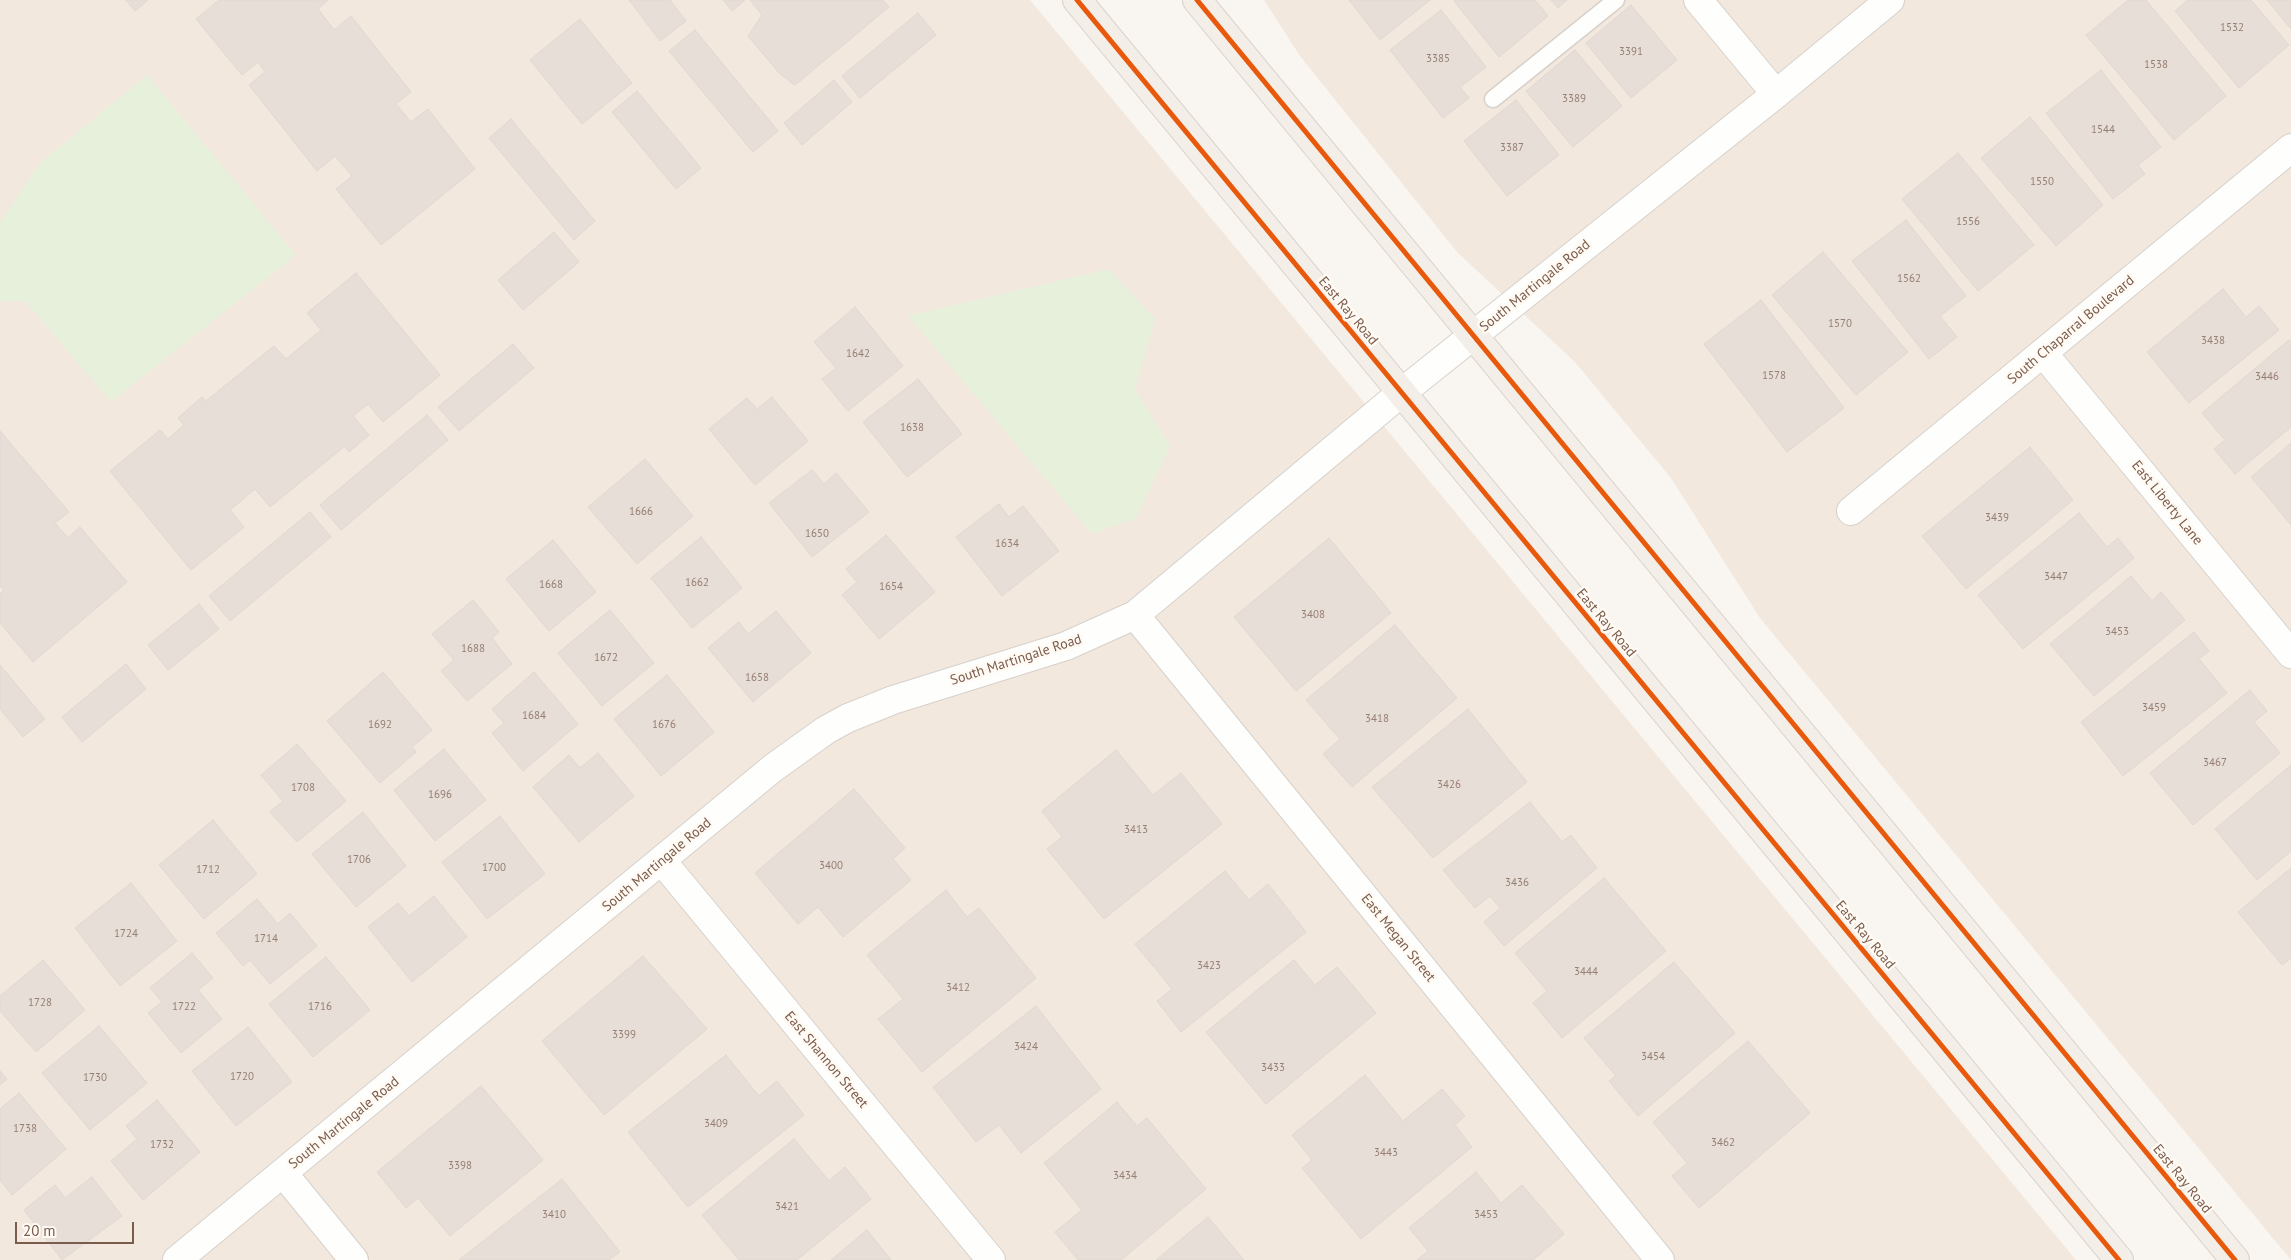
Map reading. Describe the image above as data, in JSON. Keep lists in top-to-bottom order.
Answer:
{
  "streets": {
    "main road": ["East Ray Road"],
    "street": [
      "South Martingale Road",
      "South Chaparral Boulevard",
      "East Liberty Lane",
      "East Megan Street",
      "East Shannon Street"
    ]
  },
  "crossings": [
    ["South Martingale Road", "East Ray Road"],
    ["South Martingale Road", "East Megan Street"],
    ["South Martingale Road", "East Shannon Street"],
    ["South Chaparral Boulevard", "East Liberty Lane"]
  ],
  "house_numbers": [
    "1532",
    "3391",
    "3385",
    "1538",
    "3389",
    "1544",
    "3387",
    "1550",
    "1556",
    "1562",
    "1570",
    "3438",
    "1642",
    "1578",
    "3446",
    "1638",
    "1666",
    "3439",
    "1650",
    "1634",
    "3447",
    "1662",
    "1668",
    "1654",
    "3408",
    "3453",
    "1688",
    "1672",
    "1658",
    "3459",
    "1684",
    "3418",
    "1692",
    "1676",
    "3467",
    "3426",
    "1708",
    "1696",
    "3413",
    "1706",
    "3400",
    "1700",
    "1712",
    "3436",
    "1724",
    "1714",
    "3423",
    "3444",
    "3412",
    "1728",
    "1722",
    "1716",
    "3399",
    "3424",
    "3454",
    "3433",
    "1720",
    "1730",
    "3409",
    "1738",
    "3462",
    "1732",
    "3443",
    "3398",
    "3434",
    "3421",
    "3410",
    "3453"
  ],
  "scale_bar": "20 m"
}
